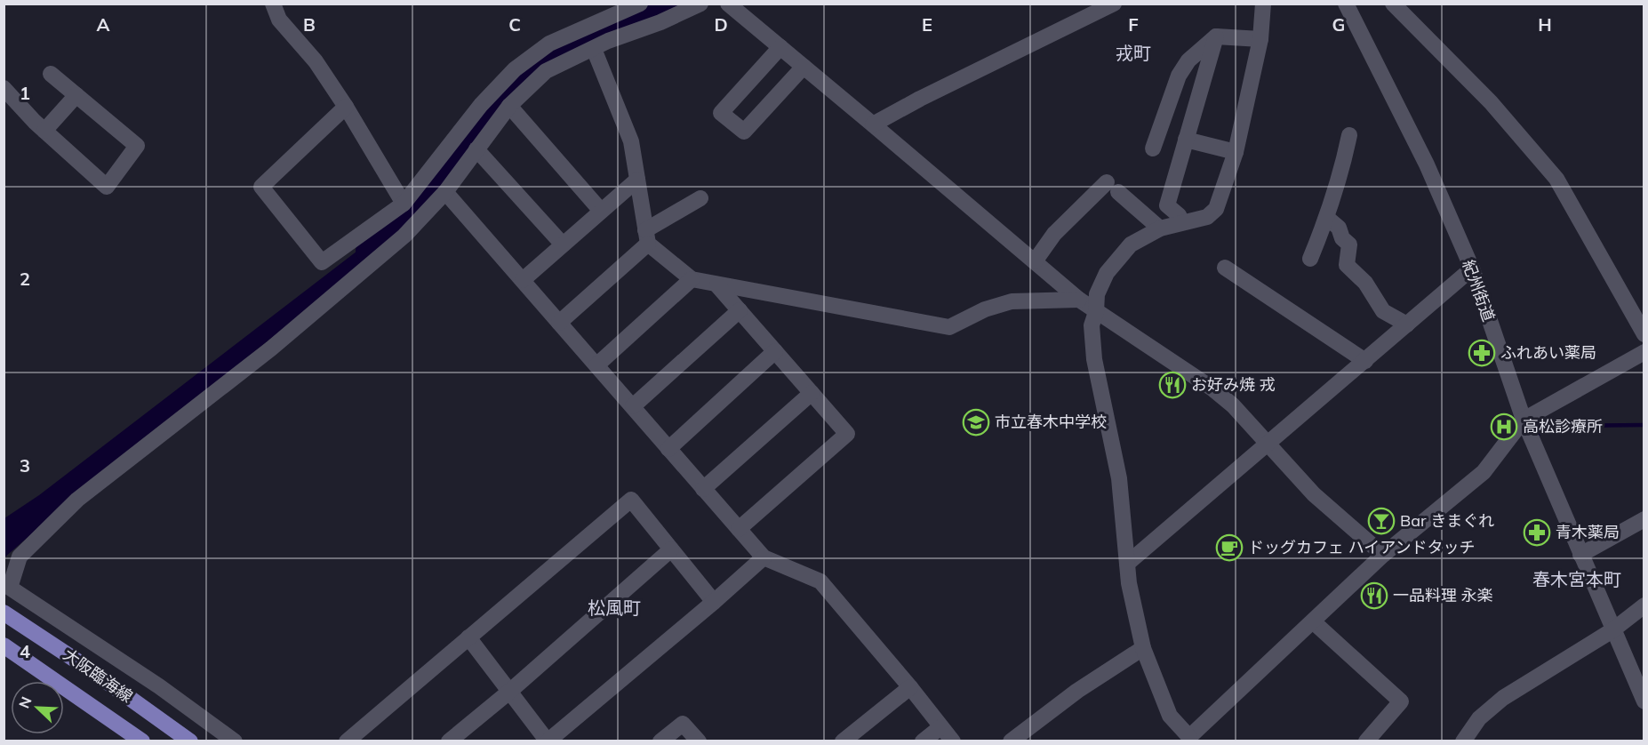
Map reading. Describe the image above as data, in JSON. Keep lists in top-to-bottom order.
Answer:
{
  "streets": {
    "main road": ["大阪臨海線"],
    "street": ["紀州街道"]
  },
  "districts": ["戎町", "春木宮本町", "松風町"],
  "places": {
    "pharmacy": ["ふれあい薬局", "青木薬局"],
    "restaurant": ["お好み焼 戎", "一品料理 永楽"],
    "school or university": ["市立春木中学校"],
    "hospital": ["高松診療所"],
    "bar": ["Bar きまぐれ"],
    "cafe": ["ドッグカフェ ハイアンドタッチ"]
  },
  "north": "top left",
  "grid": {
    "columns": [
      "A",
      "B",
      "C",
      "D",
      "E",
      "F",
      "G",
      "H"
    ],
    "rows": [
      "1",
      "2",
      "3",
      "4"
    ]
  }
}
